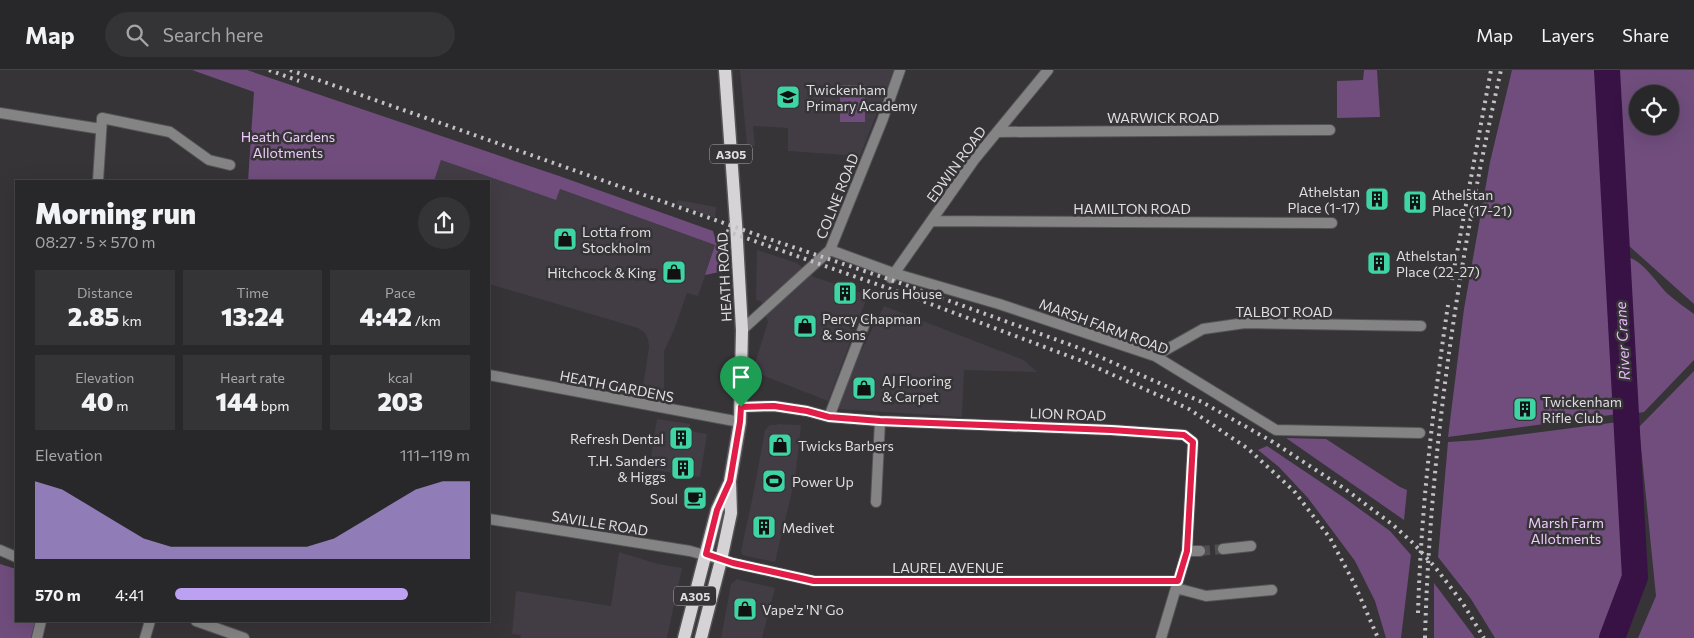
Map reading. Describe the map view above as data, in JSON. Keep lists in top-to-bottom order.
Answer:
{
  "streets": {
    "main road": ["A305", "HEATH ROAD"],
    "street": [
      "WARWICK ROAD",
      "EDWIN ROAD",
      "COLNE ROAD",
      "HAMILTON ROAD",
      "TALBOT ROAD",
      "MARSH FARM ROAD",
      "HEATH GARDENS",
      "LION ROAD",
      "SAVILLE ROAD",
      "LAUREL AVENUE"
    ]
  },
  "crossings": [
    ["WARWICK ROAD", "EDWIN ROAD"],
    ["EDWIN ROAD", "HAMILTON ROAD"],
    ["EDWIN ROAD", "MARSH FARM ROAD"],
    ["COLNE ROAD", "HEATH ROAD"],
    ["COLNE ROAD", "MARSH FARM ROAD"],
    ["HEATH ROAD", "HEATH GARDENS"],
    ["HEATH ROAD", "LION ROAD"],
    ["HEATH ROAD", "SAVILLE ROAD"],
    ["HEATH ROAD", "LAUREL AVENUE"],
    ["TALBOT ROAD", "MARSH FARM ROAD"],
    ["LION ROAD", "LAUREL AVENUE"],
    ["SAVILLE ROAD", "LAUREL AVENUE"]
  ],
  "water": ["River Crane"],
  "parks": ["Heath Gardens Allotments", "Marsh Farm Allotments"],
  "places": {
    "school or university": ["Twickenham Primary Academy"],
    "building": [
      "Athelstan Place (1-17)",
      "Athelstan Place (17-21)",
      "Athelstan Place (22-27)",
      "Korus House",
      "Twickenham Rifle Club",
      "Refresh Dental",
      "T.H. Sanders & Higgs",
      "Medivet"
    ],
    "shop": [
      "Lotta from Stockholm",
      "Hitchcock & King",
      "Percy Chapman & Sons",
      "AJ Flooring & Carpet",
      "Twicks Barbers",
      "Vape'z 'N' Go"
    ],
    "sports": ["Power Up"],
    "cafe": ["Soul"]
  },
  "page": {
    "header": "Map",
    "search": "Search here",
    "nav": ["Map", "Layers", "Share"],
    "heading": ["Morning run", "08:27 · 5 × 570 m"],
    "stats": [
      ["Distance", "2.85 km"],
      ["Time", "13:24"],
      ["Pace", "4:42 /km"],
      ["Elevation", "40 m"],
      ["Heart rate", "144 bpm"],
      ["kcal", "203"]
    ],
    "chart": ["Elevation", "111–119 m"],
    "list": [
      {
        "name": "570 m",
        "note": "4:41"
      }
    ]
  }
}
